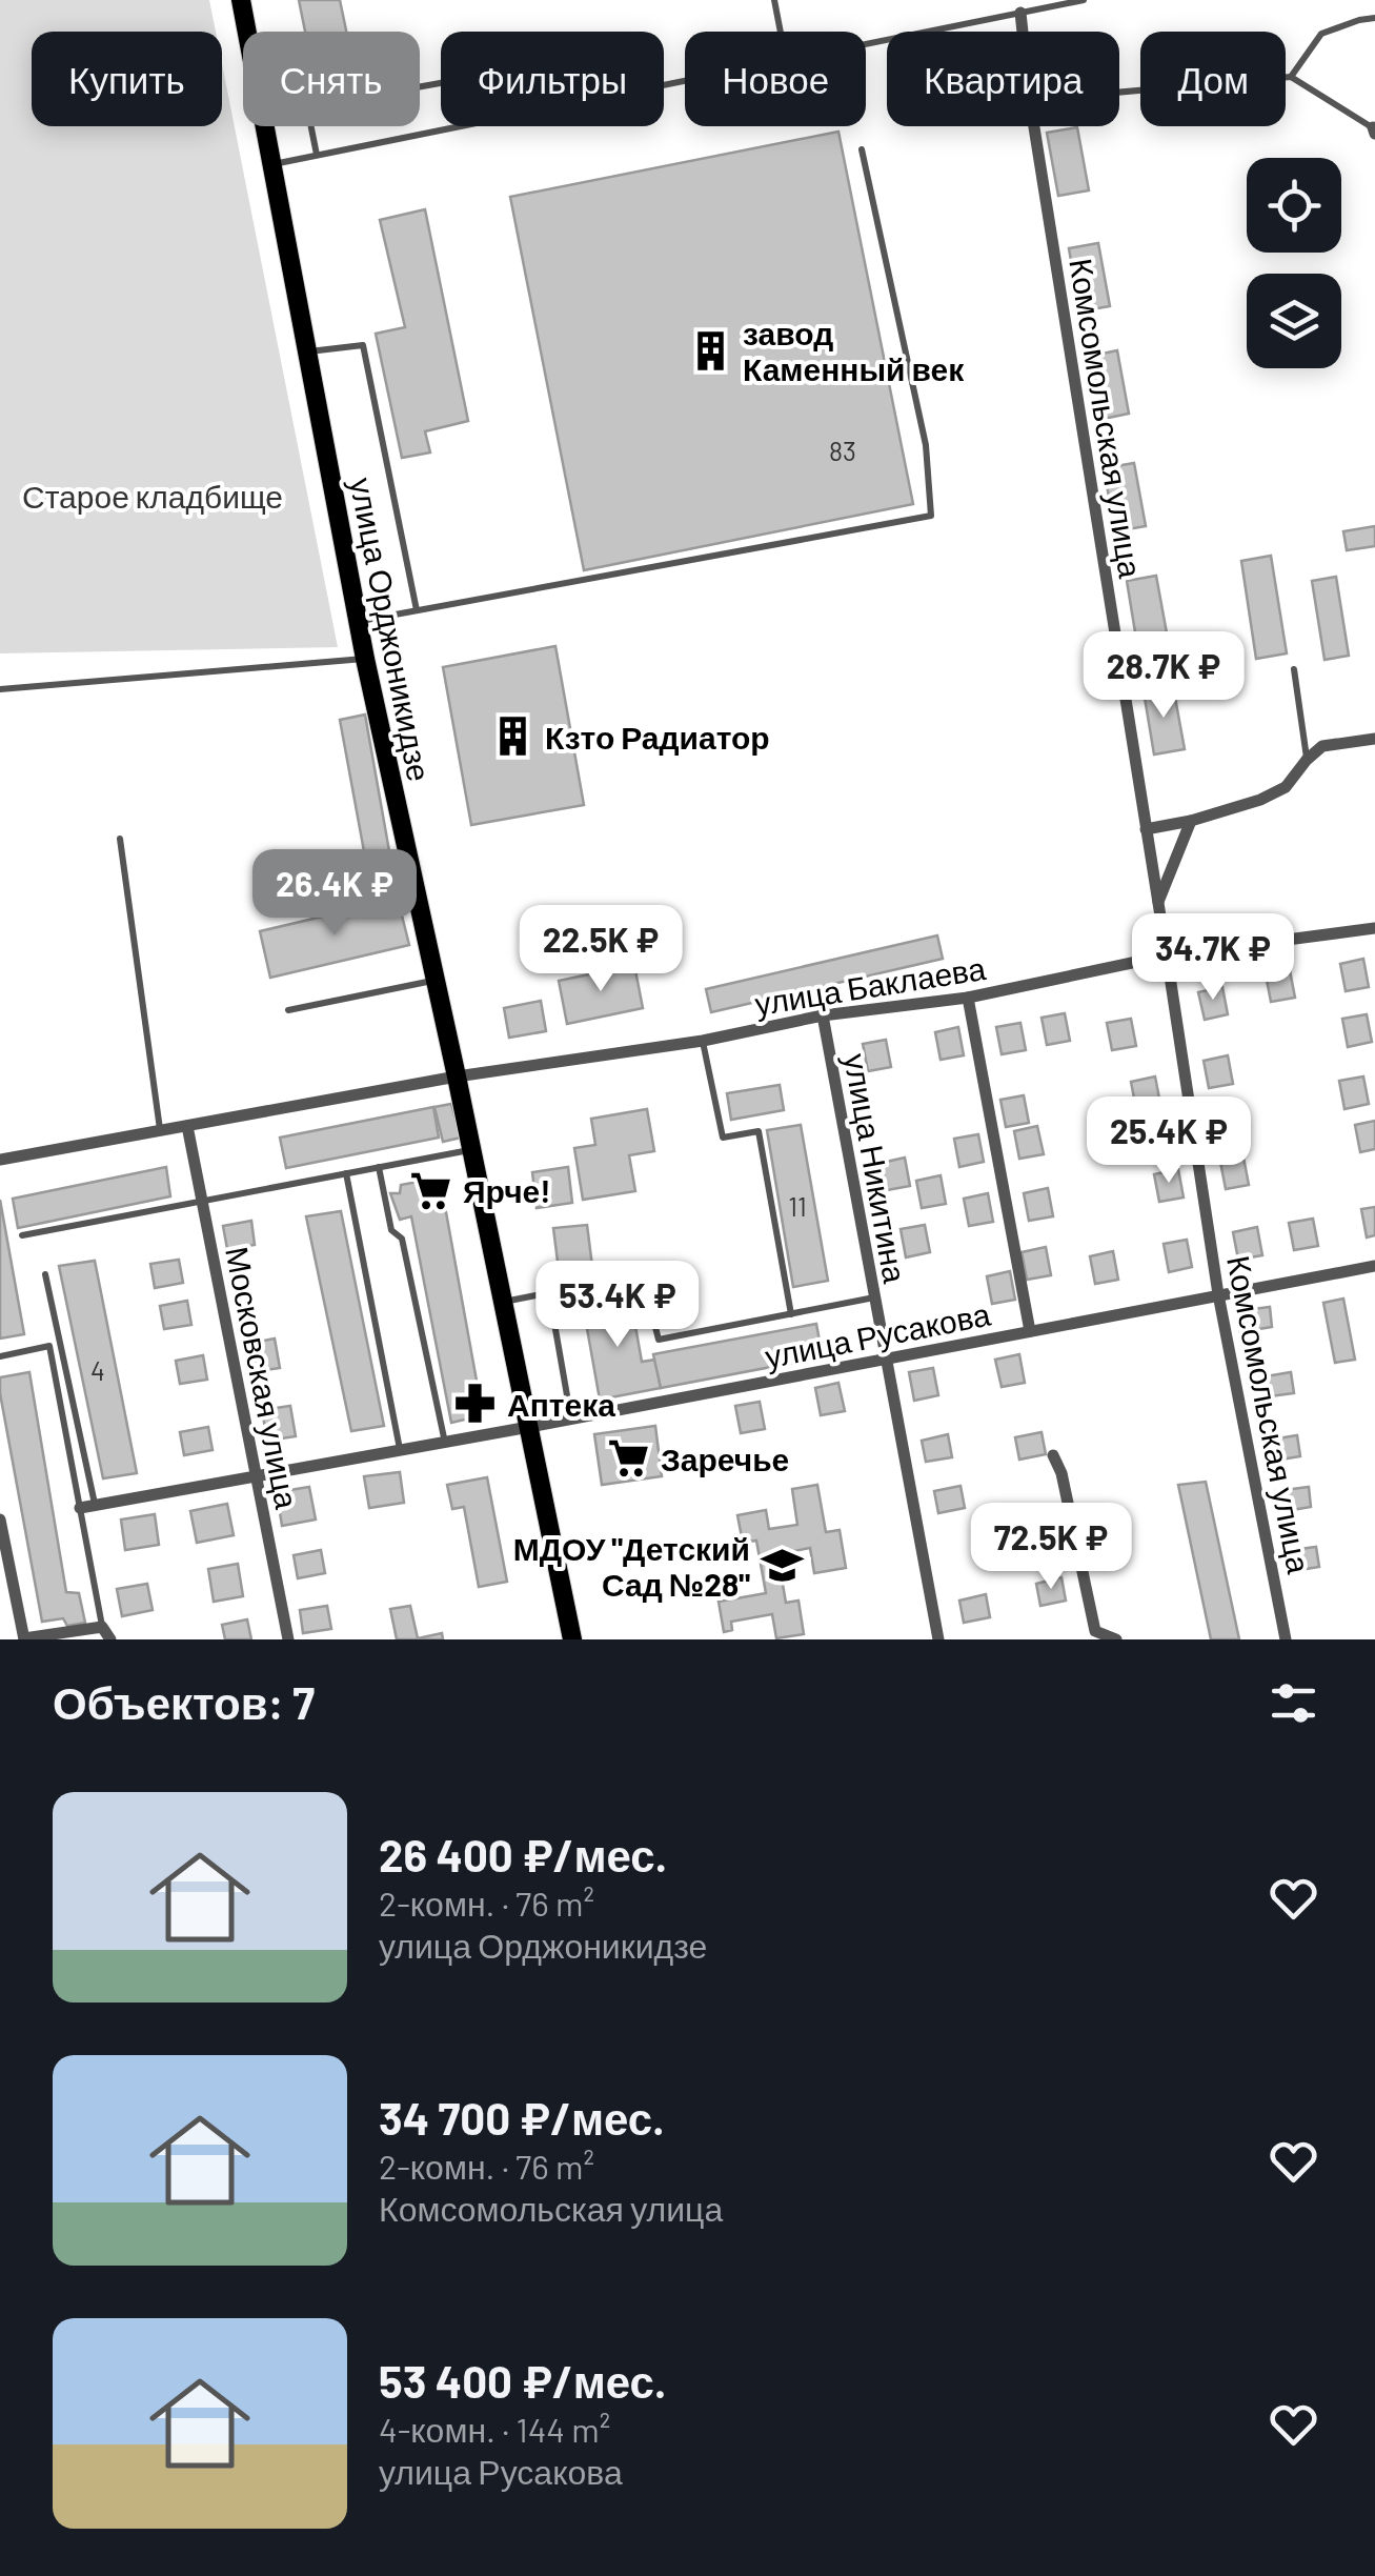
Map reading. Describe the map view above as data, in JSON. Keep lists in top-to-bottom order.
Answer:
{
  "streets": {
    "main road": ["улица Орджоникидзе"],
    "street": [
      "Комсомольская улица",
      "улица Баклаева",
      "улица Никитина",
      "улица Русакова",
      "Московская улица"
    ]
  },
  "crossings": [
    ["Комсомольская улица", "улица Баклаева"],
    ["Комсомольская улица", "улица Русакова"],
    ["улица Орджоникидзе", "улица Баклаева"],
    ["улица Орджоникидзе", "улица Русакова"],
    ["улица Баклаева", "улица Никитина"],
    ["улица Баклаева", "Московская улица"],
    ["улица Никитина", "улица Русакова"],
    ["улица Русакова", "Московская улица"]
  ],
  "parks": ["Старое кладбище"],
  "places": {
    "building": ["завод Каменный век", "Кзто Радиатор"],
    "supermarket": ["Ярче!", "Заречье"],
    "pharmacy": ["Аптека"],
    "school or university": ["МДОУ \"Детский Сад №28\""]
  },
  "house_numbers": ["83", "11", "4"],
  "page": {
    "chip": [
      "Купить",
      "Снять",
      "Фильтры",
      "Новое",
      "Квартира",
      "Дом"
    ],
    "price": [
      "28.7K ₽",
      "26.4K ₽",
      "22.5K ₽",
      "34.7K ₽",
      "25.4K ₽",
      "53.4K ₽",
      "72.5K ₽"
    ],
    "heading": "Объектов: 7",
    "list": [
      {
        "name": "26 400 ₽/мес.",
        "note": "2-комн. · 76 m² · улица Орджоникидзе"
      },
      {
        "name": "34 700 ₽/мес.",
        "note": "2-комн. · 76 m² · Комсомольская улица"
      },
      {
        "name": "53 400 ₽/мес.",
        "note": "4-комн. · 144 m² · улица Русакова"
      }
    ]
  }
}
